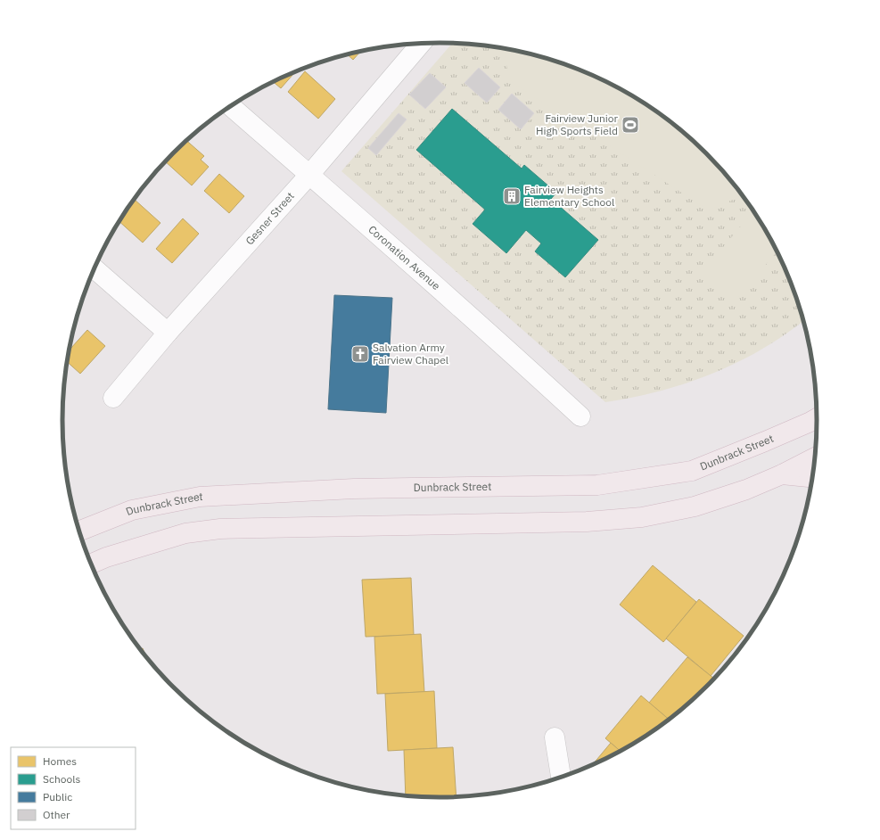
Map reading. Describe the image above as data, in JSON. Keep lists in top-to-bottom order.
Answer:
{
  "streets": {
    "main road": ["Dunbrack Street"],
    "street": ["Gesner Street", "Coronation Avenue"]
  },
  "crossings": [
    ["Gesner Street", "Coronation Avenue"]
  ],
  "places": {
    "sports": ["Fairview Junior High Sports Field"],
    "building": ["Fairview Heights Elementary School"],
    "church": ["Salvation Army Fairview Chapel"]
  },
  "legend": [
    "Homes",
    "Schools",
    "Public",
    "Other"
  ]
}
